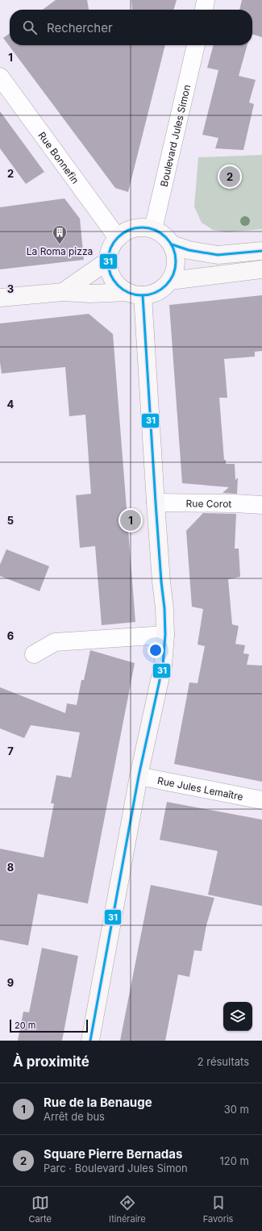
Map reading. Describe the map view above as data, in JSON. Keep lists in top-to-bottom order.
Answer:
{
  "streets": {
    "street": [
      "Boulevard Jules Simon",
      "Rue Bonnefin",
      "Rue Corot",
      "Rue Jules Lemaître"
    ]
  },
  "crossings": [
    ["Boulevard Jules Simon", "Rue Bonnefin"]
  ],
  "places": {
    "building": ["La Roma pizza"]
  },
  "lines": ["transit line 31"],
  "scale_bar": "20 m",
  "page": {
    "search": "Rechercher",
    "pins": ["2", "1"],
    "scale": "20 m",
    "heading": ["À proximité", "2 résultats"],
    "list": [
      {
        "mark": "1",
        "name": "Rue de la Benauge",
        "note": "Arrêt de bus",
        "value": "30 m"
      },
      {
        "mark": "2",
        "name": "Square Pierre Bernadas",
        "note": "Parc · Boulevard Jules Simon",
        "value": "120 m"
      }
    ],
    "nav": ["Carte", "Itinéraire", "Favoris"]
  },
  "grid": {
    "rows": [
      "1",
      "2",
      "3",
      "4",
      "5",
      "6",
      "7",
      "8",
      "9"
    ]
  }
}
